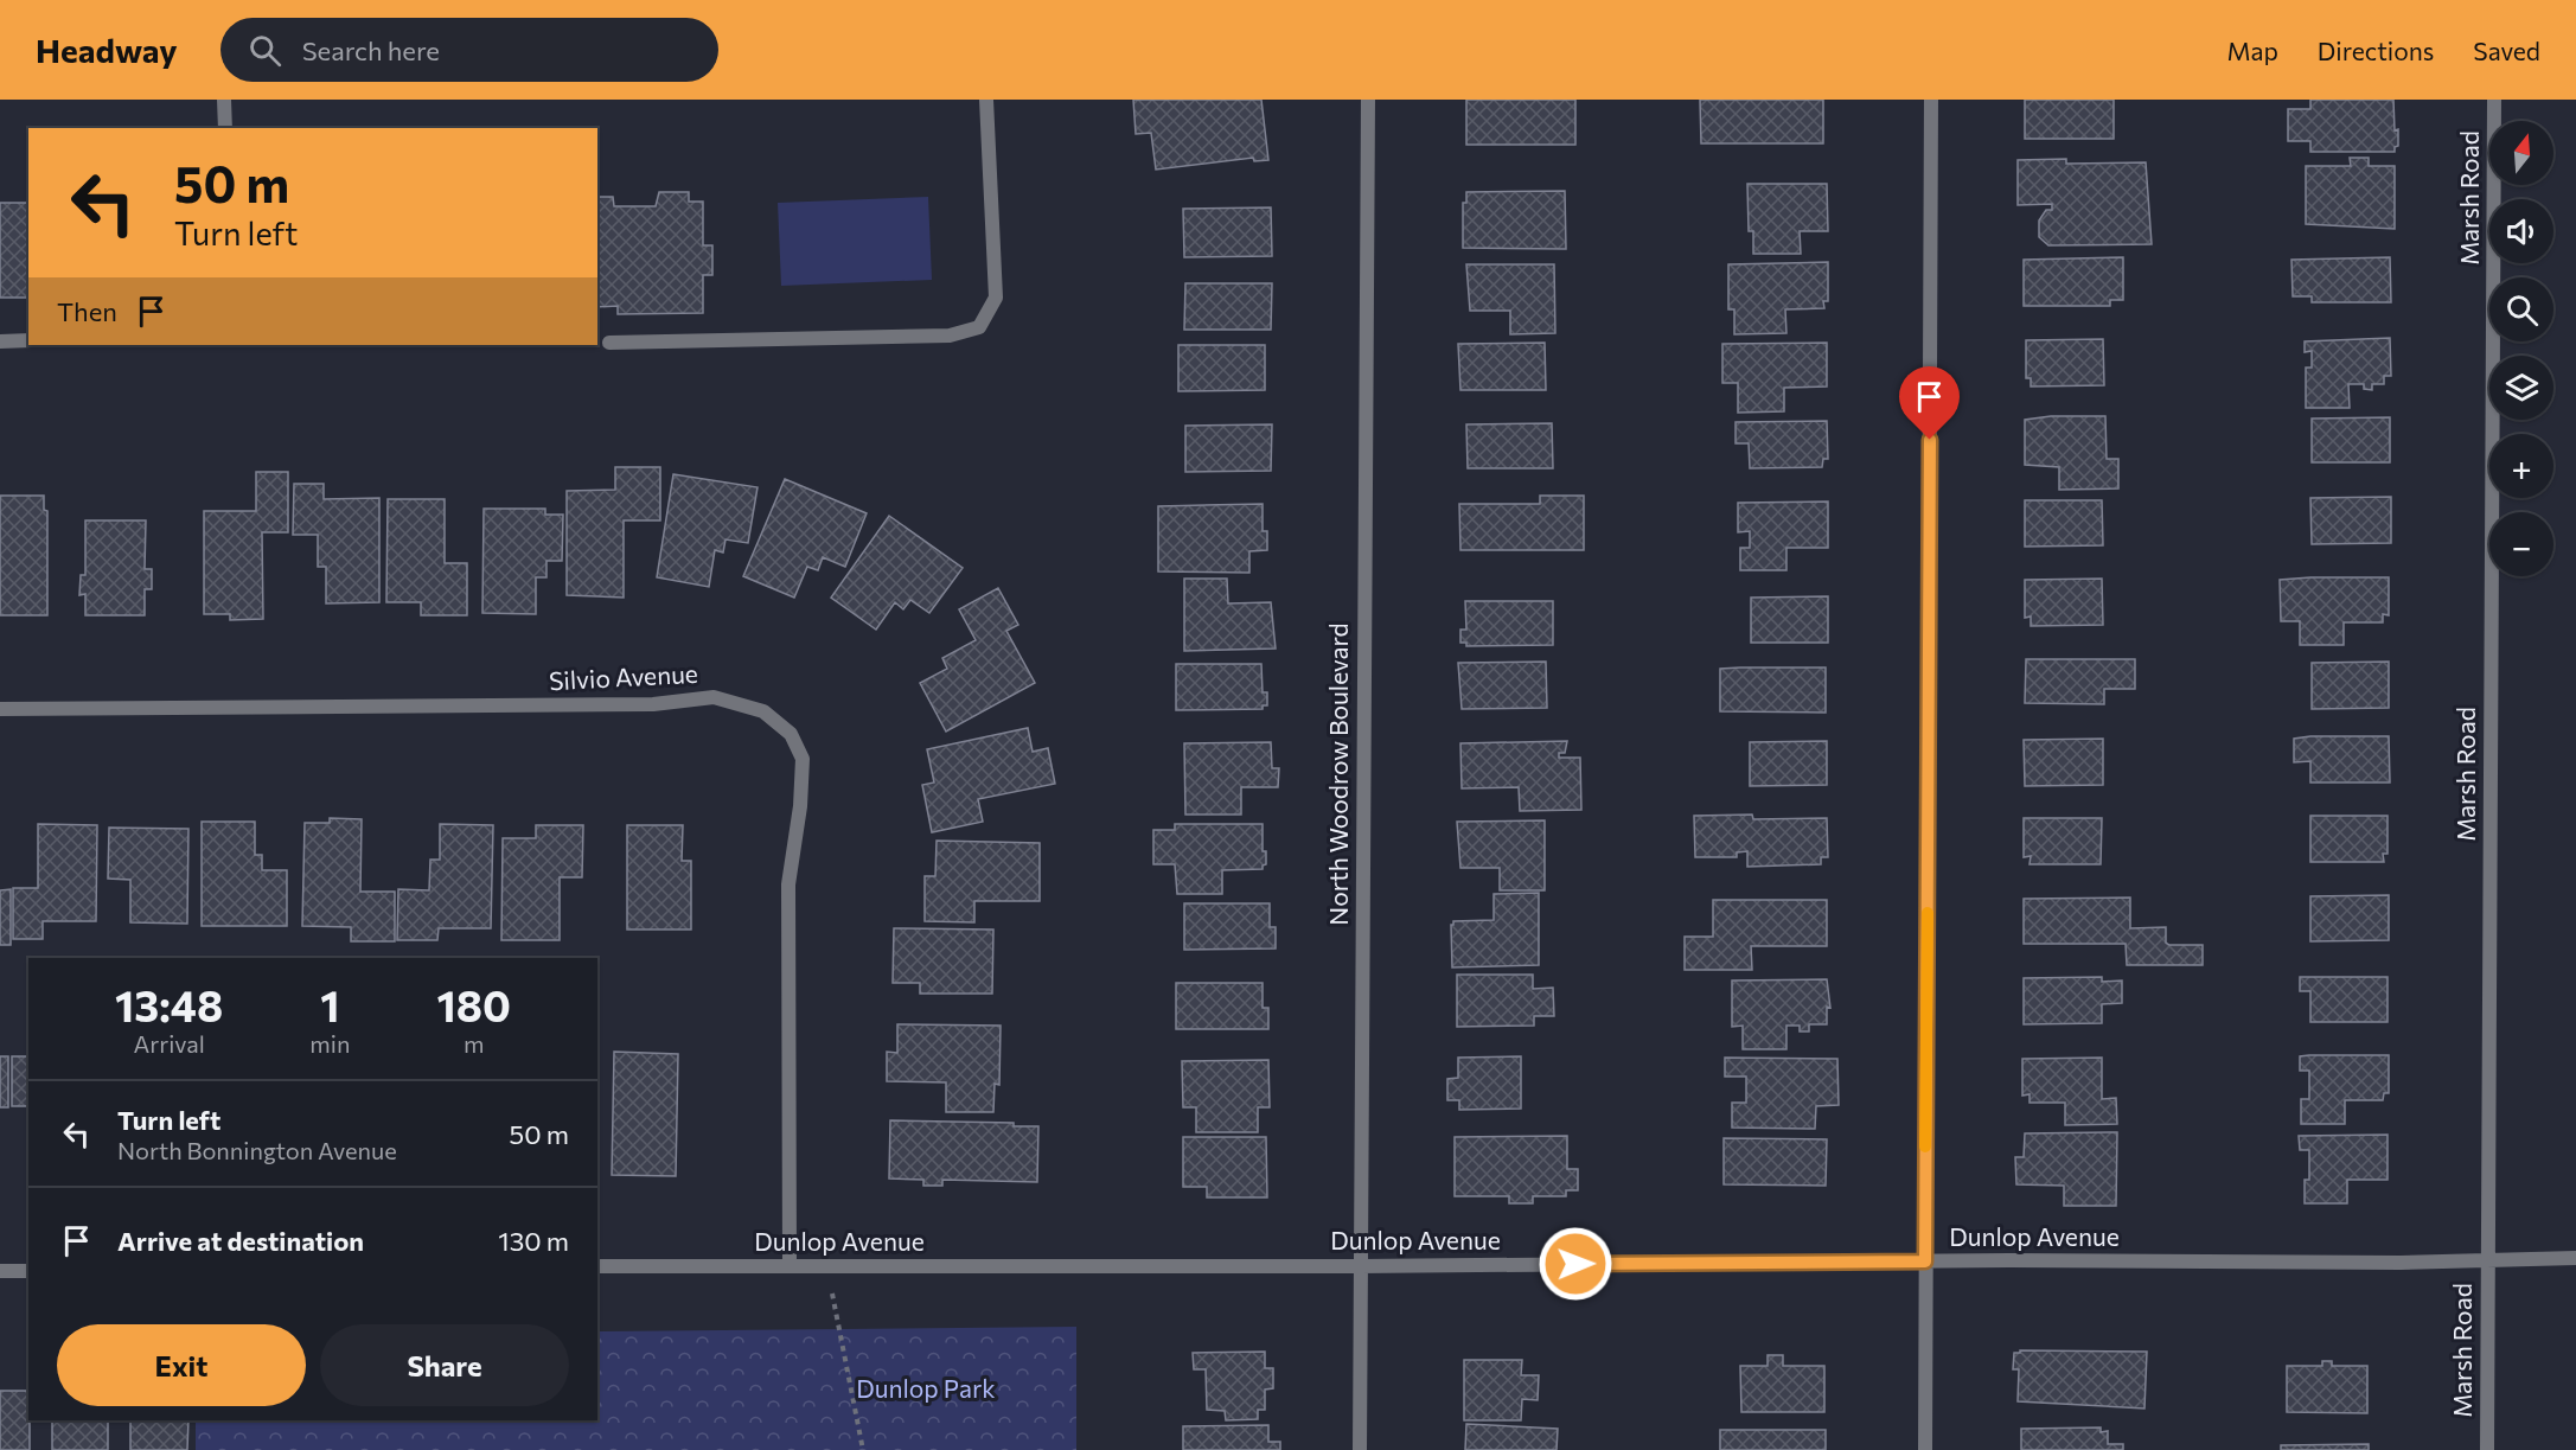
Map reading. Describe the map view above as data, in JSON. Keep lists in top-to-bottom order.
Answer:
{
  "streets": {
    "street": [
      "Marsh Road",
      "Silvio Avenue",
      "North Woodrow Boulevard",
      "Dunlop Avenue"
    ]
  },
  "crossings": [
    ["Marsh Road", "Dunlop Avenue"],
    ["Silvio Avenue", "Dunlop Avenue"],
    ["North Woodrow Boulevard", "Dunlop Avenue"]
  ],
  "parks": ["Dunlop Park"],
  "north": "top",
  "page": {
    "header": "Headway",
    "search": "Search here",
    "nav": ["Map", "Directions", "Saved"],
    "map_buttons": ["+", "−"],
    "turn": ["50 m", "Turn left"],
    "then": "Then",
    "eta": [
      "13:48",
      "Arrival",
      "1",
      "min",
      "180",
      "m"
    ],
    "list": [
      {
        "name": "Turn left",
        "note": "North Bonnington Avenue",
        "value": "50 m"
      },
      {
        "name": "Arrive at destination",
        "value": "130 m"
      }
    ],
    "buttons": ["Exit", "Share"]
  }
}
